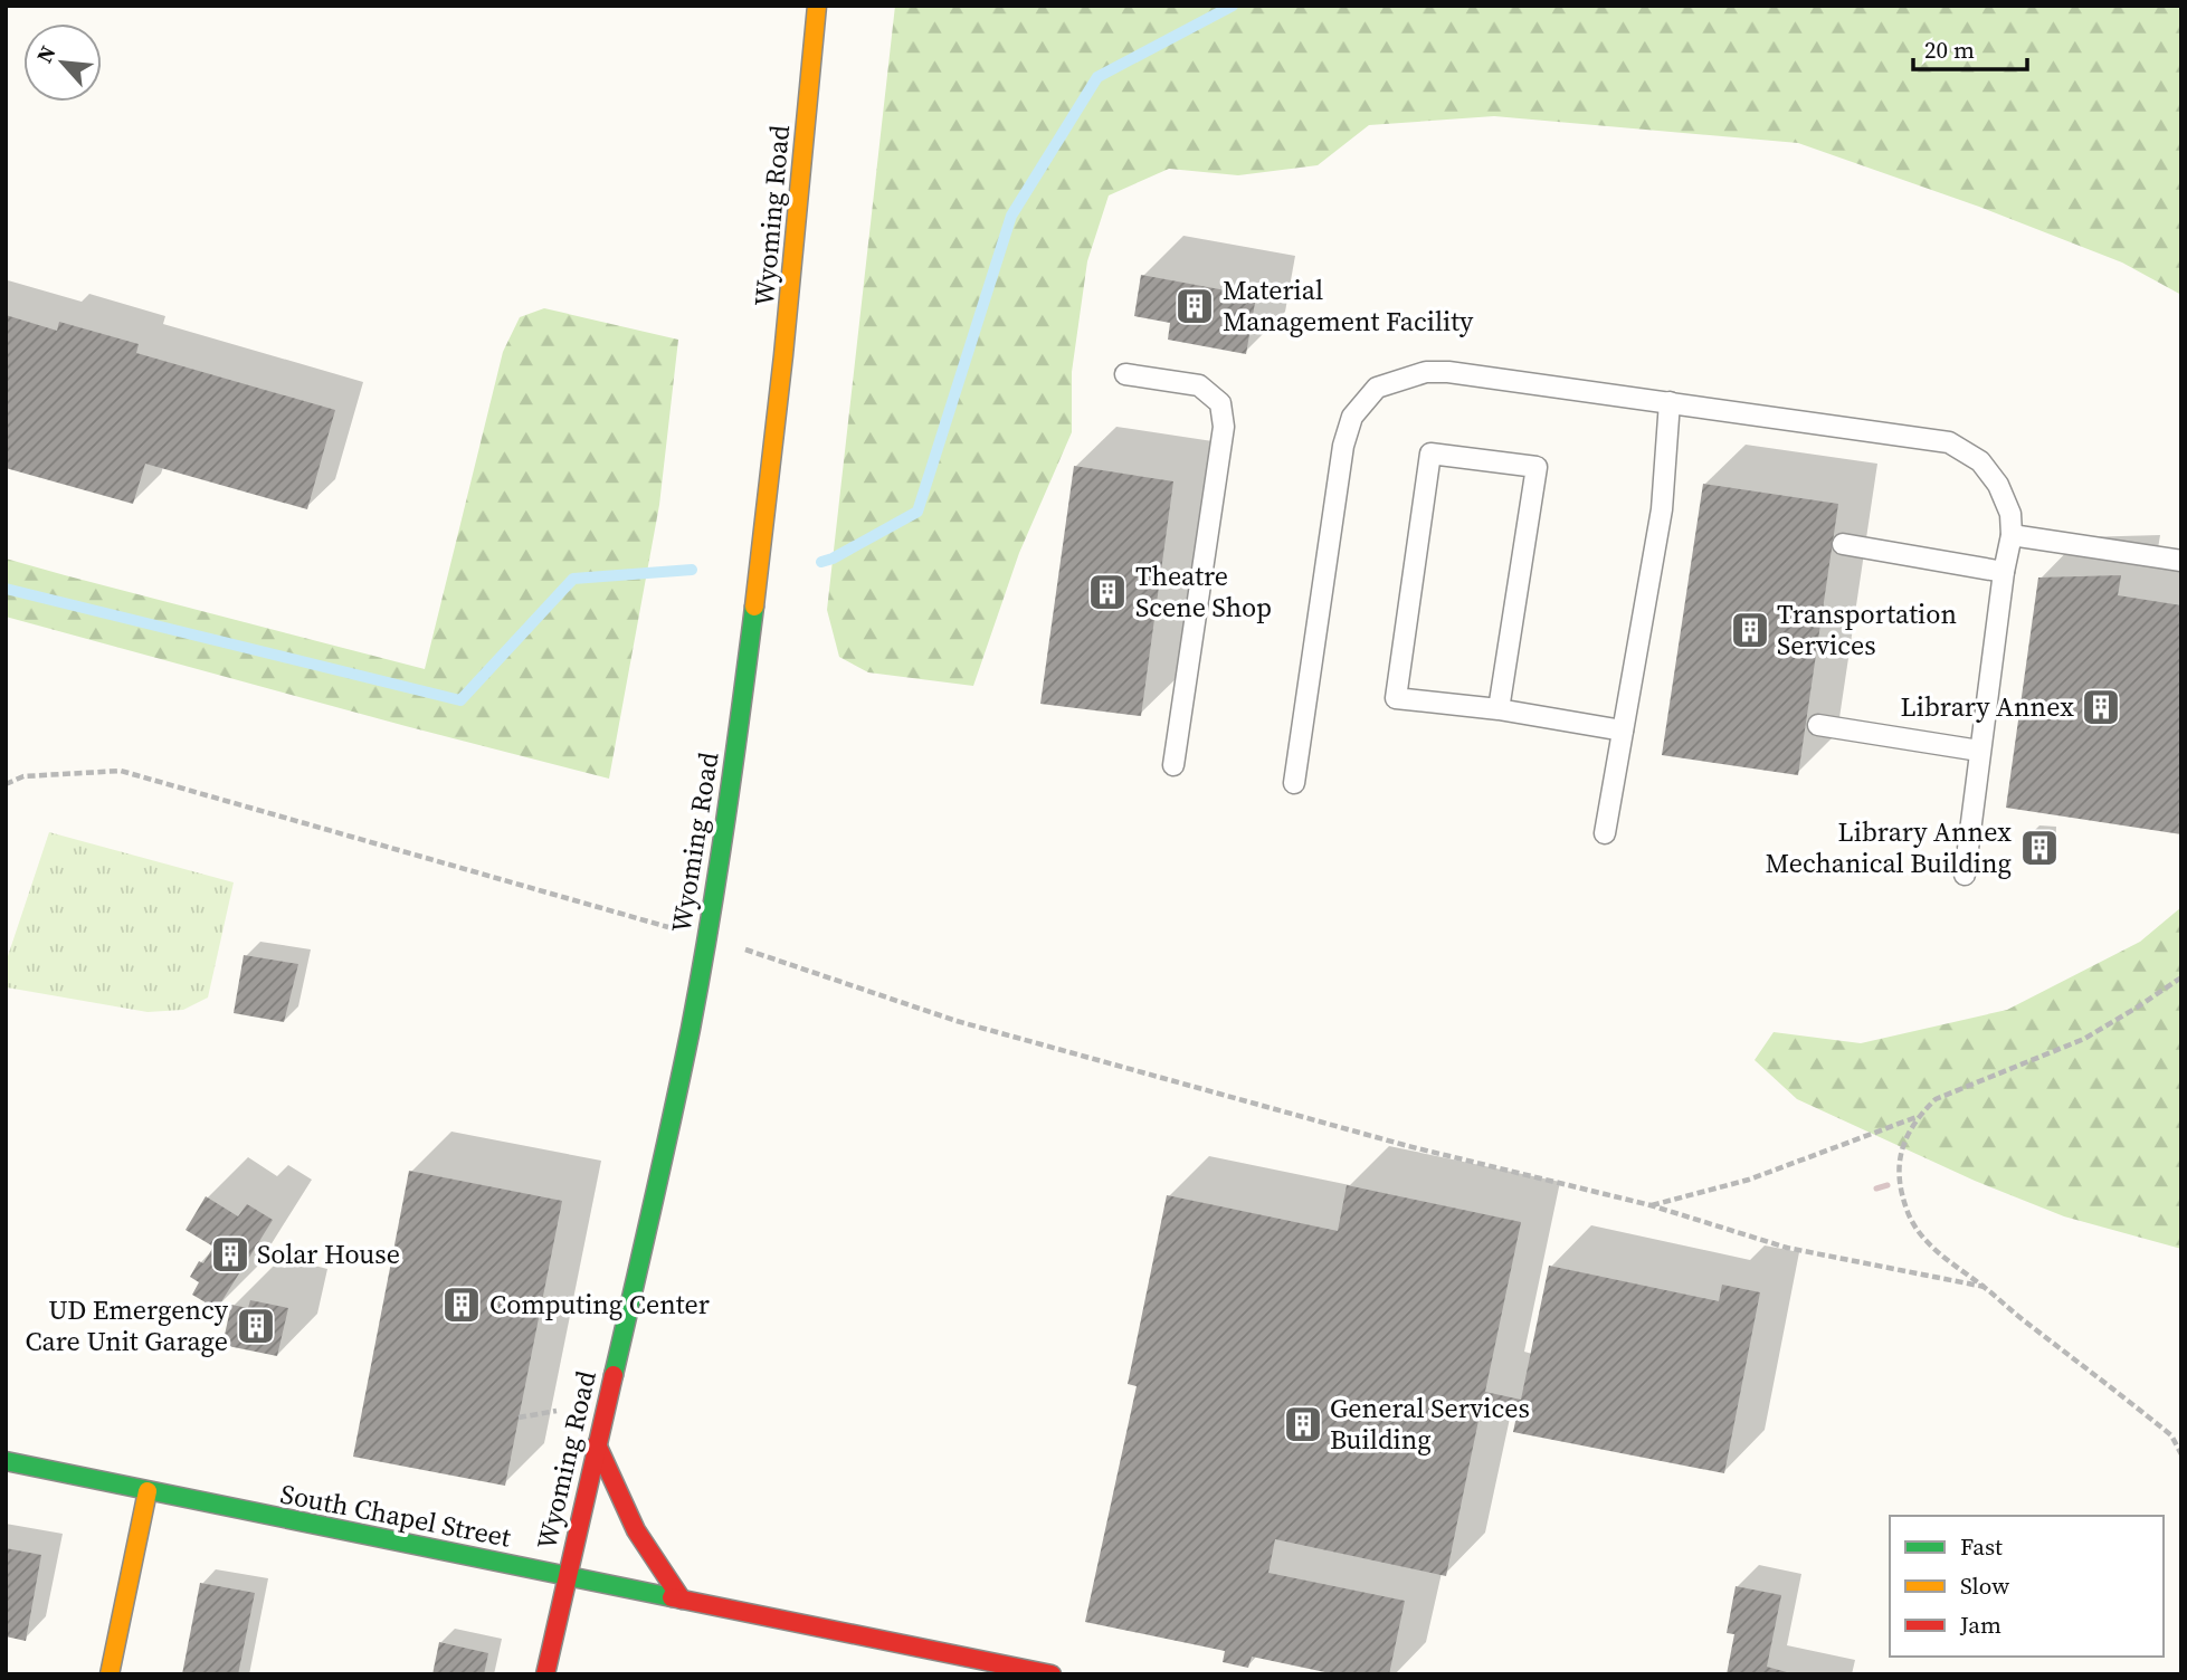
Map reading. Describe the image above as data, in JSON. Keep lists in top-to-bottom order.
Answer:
{
  "streets": {
    "street": ["Wyoming Road", "South Chapel Street"]
  },
  "crossings": [
    ["Wyoming Road", "South Chapel Street"]
  ],
  "places": {
    "building": [
      "Material Management Facility",
      "Theatre Scene Shop",
      "Transportation Services",
      "Library Annex",
      "Library Annex Mechanical Building",
      "Solar House",
      "Computing Center",
      "UD Emergency Care Unit Garage",
      "General Services Building"
    ]
  },
  "legend": ["Fast", "Slow", "Jam"],
  "scale_bar": "20 m",
  "north": "top left"
}
